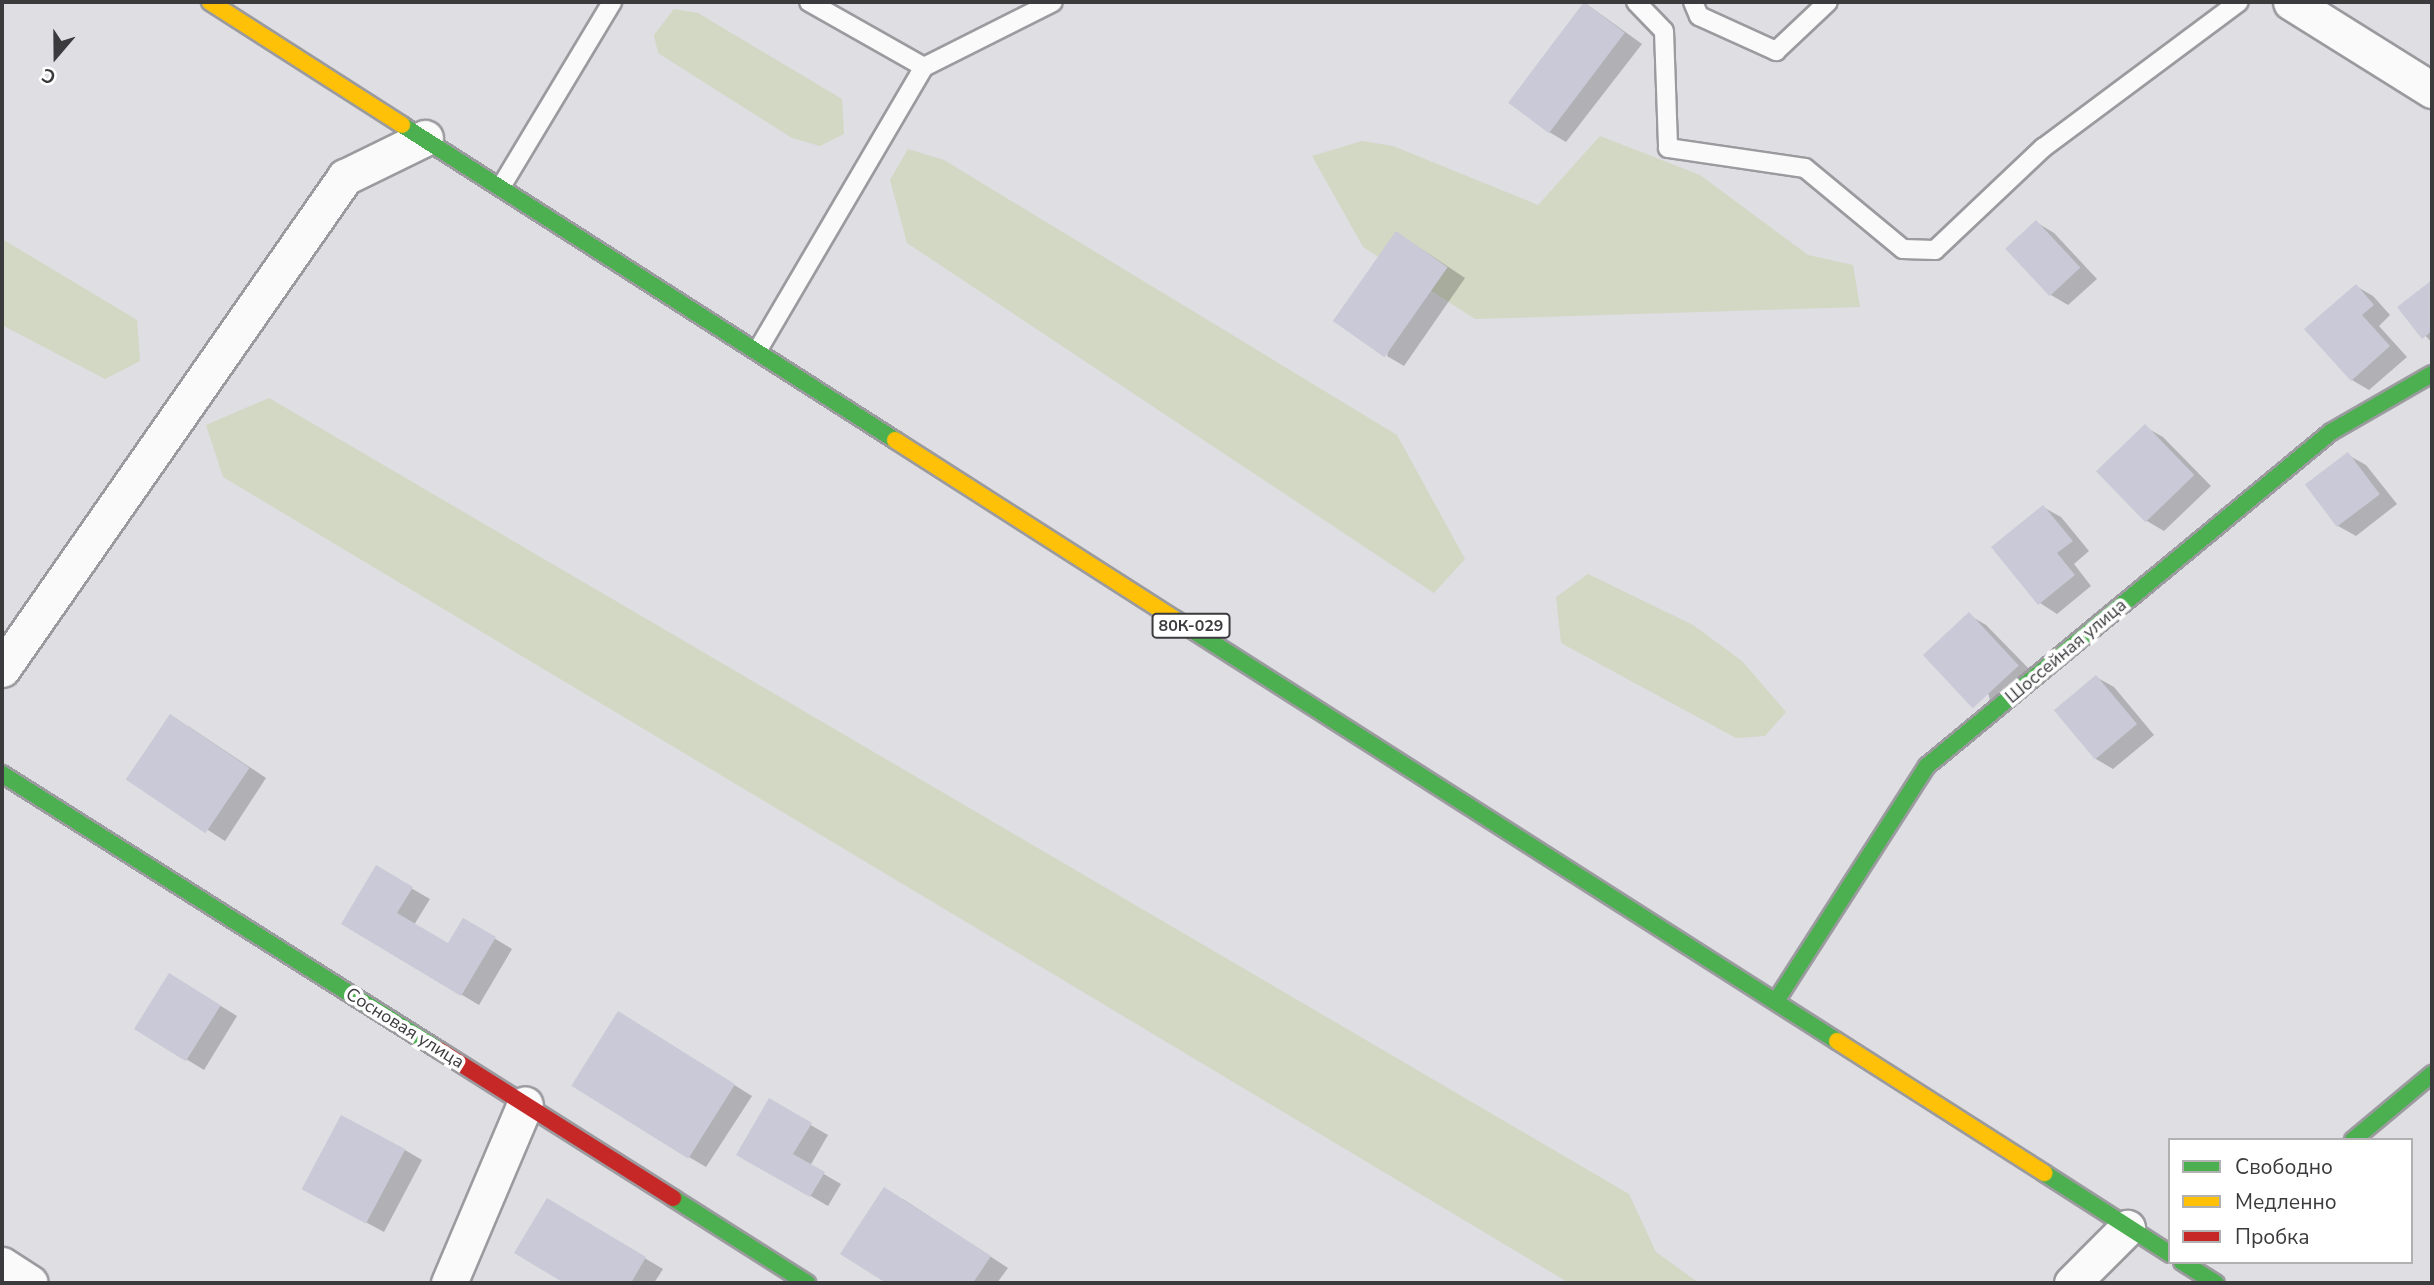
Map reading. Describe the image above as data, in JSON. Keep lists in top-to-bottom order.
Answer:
{
  "streets": {
    "main road": ["80К-029", "Шоссейная улица", "Сосновая улица"]
  },
  "crossings": [
    ["80К-029", "Шоссейная улица"]
  ],
  "legend": ["Свободно", "Медленно", "Пробка"],
  "north": "bottom"
}
